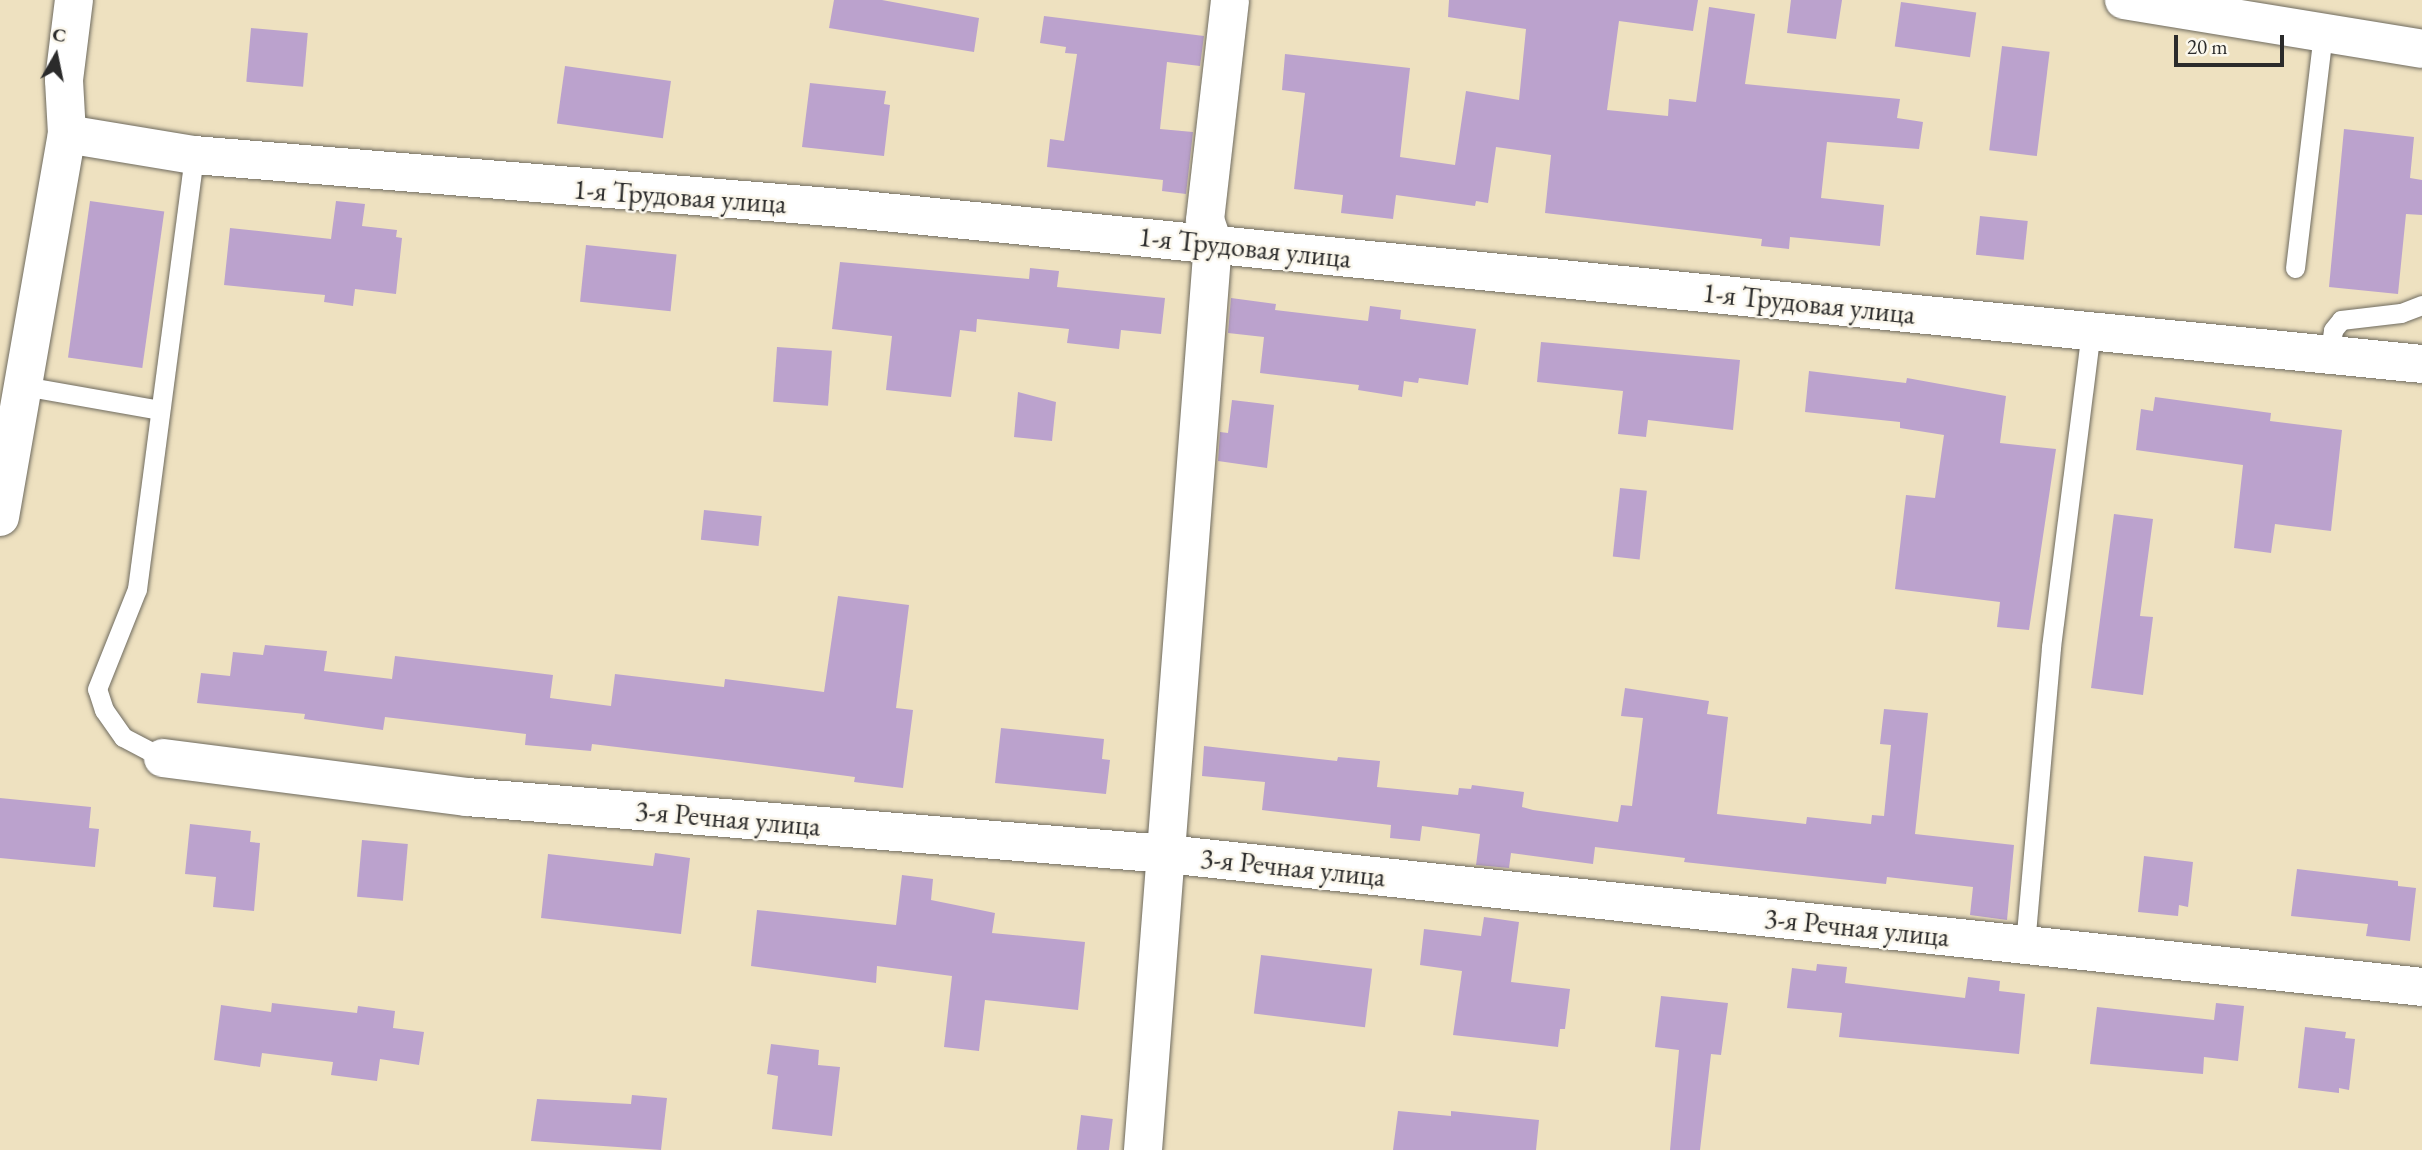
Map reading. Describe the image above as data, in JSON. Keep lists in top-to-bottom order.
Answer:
{
  "streets": {
    "street": ["1-я Трудовая улица", "3-я Речная улица"]
  },
  "scale_bar": "20 m",
  "north": "top"
}
